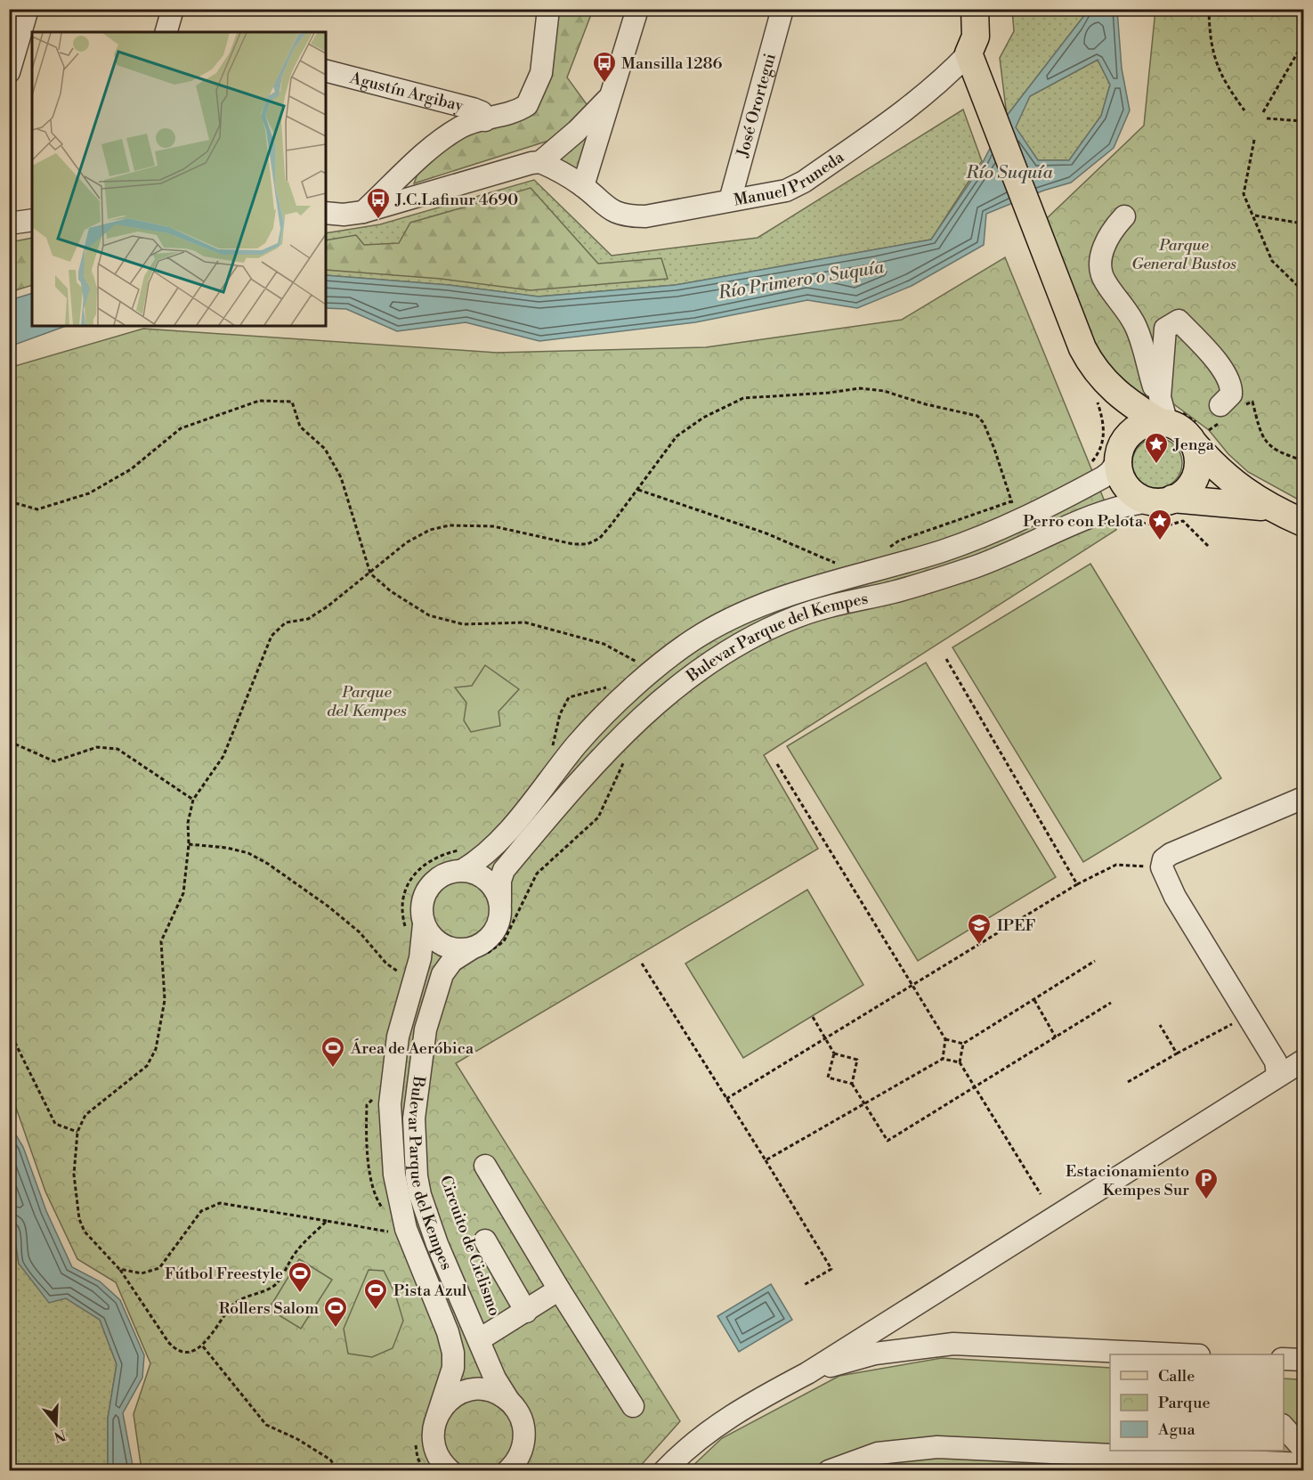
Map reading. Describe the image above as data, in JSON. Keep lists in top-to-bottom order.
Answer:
{
  "streets": {
    "street": [
      "Agustín Argibay",
      "José Orortegui",
      "Manuel Pruneda",
      "Bulevar Parque del Kempes"
    ]
  },
  "crossings": [
    ["José Orortegui", "Manuel Pruneda"]
  ],
  "water": ["Río Suquía", "Río Primero o Suquía"],
  "parks": ["Parque General Bustos", "Parque del Kempes"],
  "places": {
    "bus stop": ["Mansilla 1286", "J.C.Lafinur 4690"],
    "place": ["Jenga", "Perro con Pelota"],
    "school or university": ["IPEF"],
    "sports": [
      "Área de Aeróbica",
      "Fútbol Freestyle",
      "Pista Azul",
      "Rollers Salom"
    ],
    "parking": ["Estacionamiento Kempes Sur"]
  },
  "legend": ["Calle", "Parque", "Agua"],
  "north": "bottom"
}
